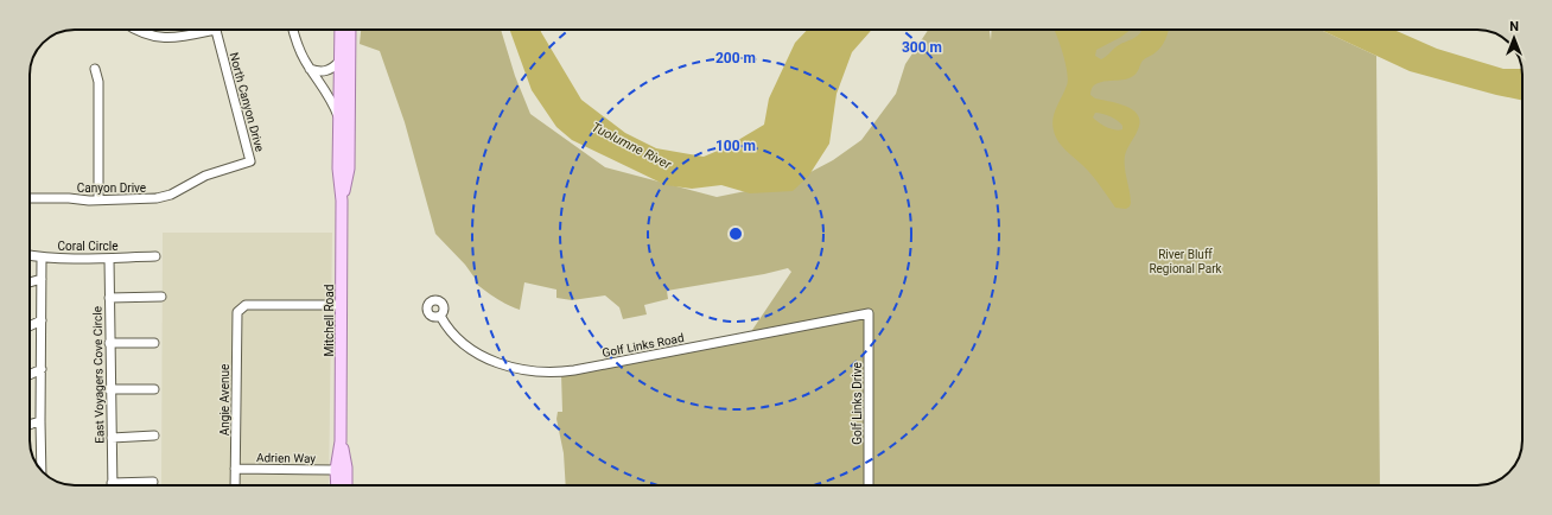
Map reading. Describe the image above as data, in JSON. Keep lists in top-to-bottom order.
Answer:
{
  "streets": {
    "main road": ["Mitchell Road"],
    "street": [
      "North Canyon Drive",
      "Canyon Drive",
      "Coral Circle",
      "Golf Links Road",
      "East Voyagers Cove Circle",
      "Angie Avenue",
      "Golf Links Drive",
      "Adrien Way"
    ]
  },
  "crossings": [
    ["North Canyon Drive", "Canyon Drive"],
    ["Coral Circle", "East Voyagers Cove Circle"],
    ["Mitchell Road", "Angie Avenue"],
    ["Mitchell Road", "Adrien Way"],
    ["Golf Links Road", "Golf Links Drive"],
    ["Angie Avenue", "Adrien Way"]
  ],
  "water": ["Tuolumne River"],
  "parks": ["River Bluff Regional Park"],
  "north": "top",
  "rings": ["300 m", "200 m", "100 m"]
}
